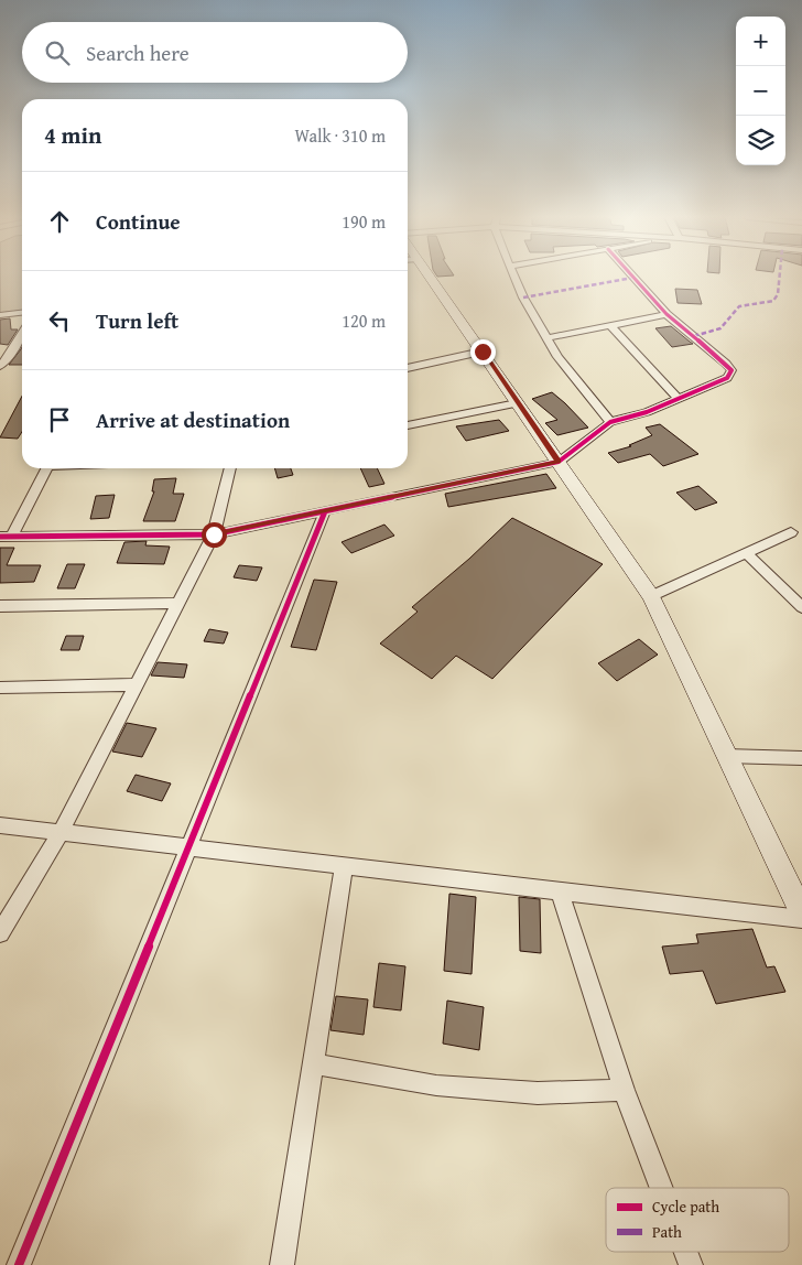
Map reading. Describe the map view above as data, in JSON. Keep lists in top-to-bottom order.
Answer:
{
  "legend": ["Cycle path", "Path"],
  "page": {
    "map_buttons": ["+", "−"],
    "search": "Search here",
    "heading": ["4 min", "Walk · 310 m"],
    "list": [
      ["Continue", "190 m"],
      ["Turn left", "120 m"],
      "Arrive at destination"
    ]
  }
}
